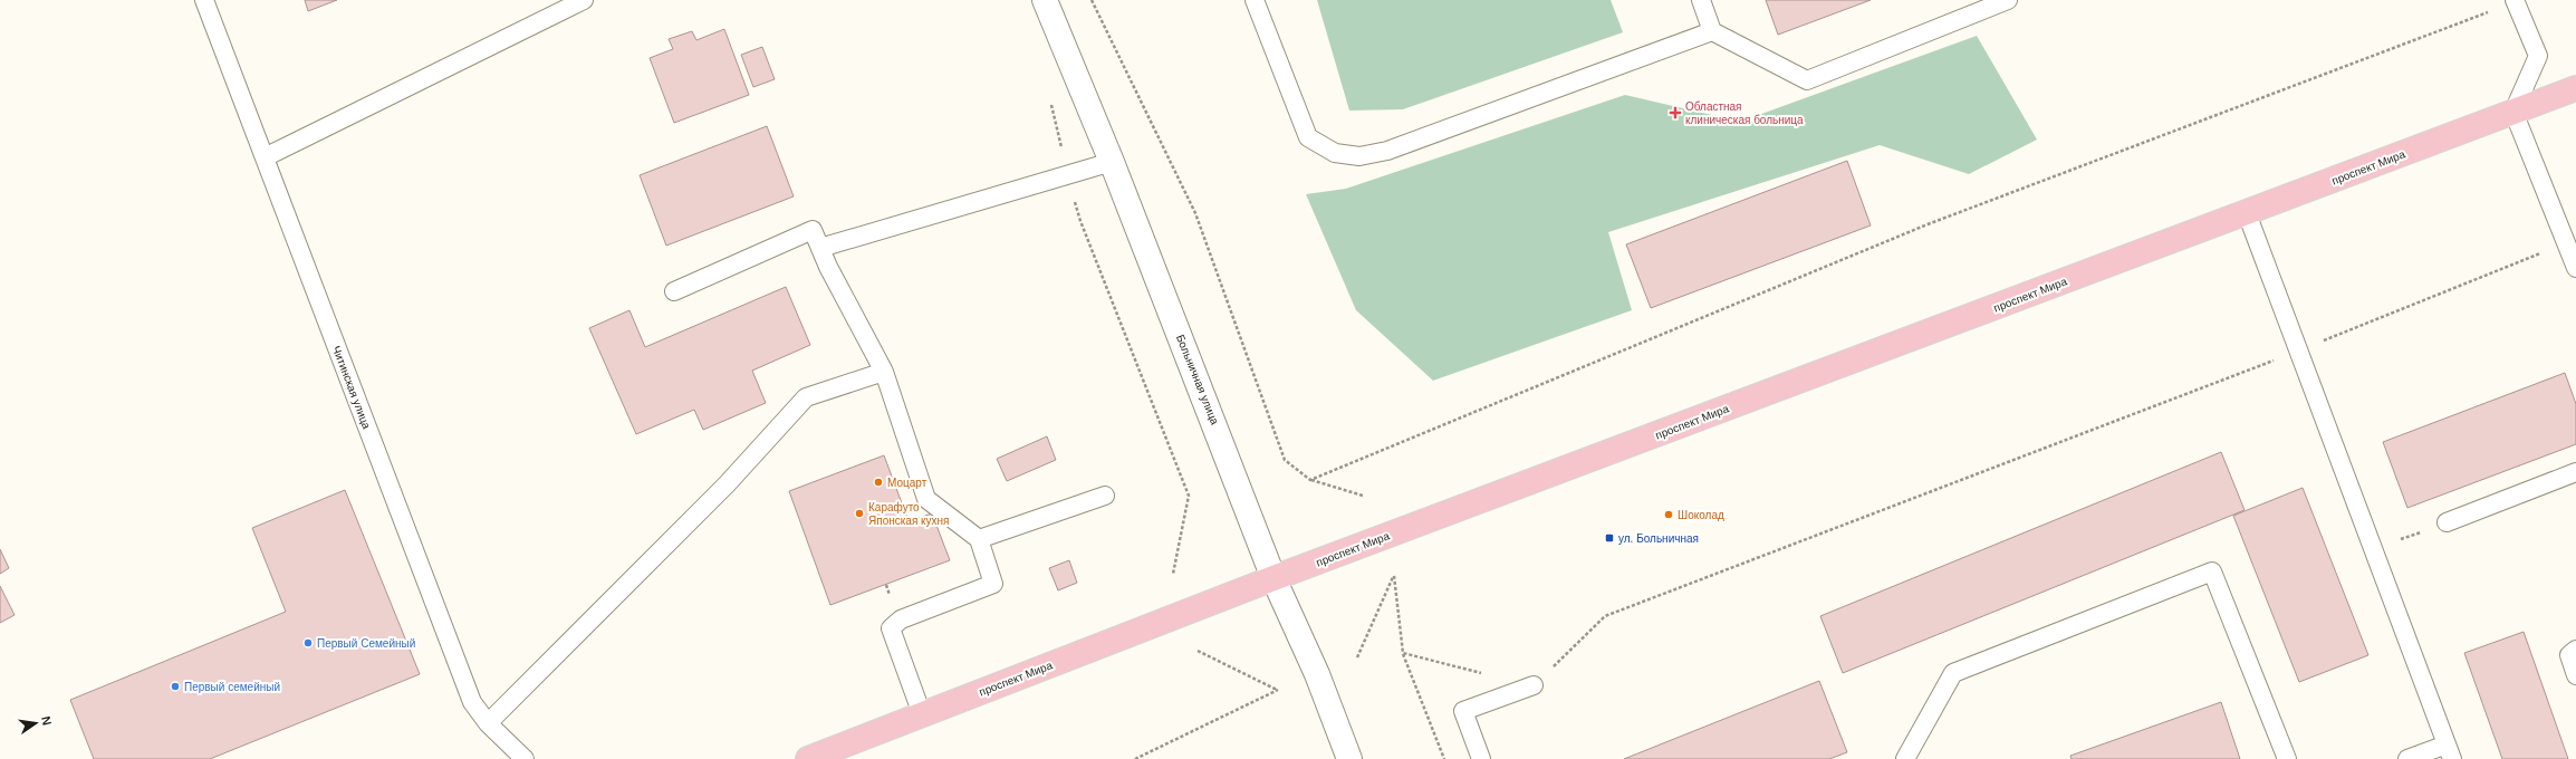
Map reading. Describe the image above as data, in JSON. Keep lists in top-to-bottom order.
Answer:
{
  "streets": {
    "main road": ["проспект Мира"],
    "street": ["Больничная улица"],
    "lane": ["Читинская улица"]
  },
  "crossings": [
    ["проспект Мира", "Больничная улица"]
  ],
  "places": {
    "health": ["Областная клиническая больница"],
    "other": [
      "Моцарт",
      "Карафуто Японская кухня",
      "Шоколад",
      "Первый Семейный",
      "Первый семейный"
    ],
    "transit": ["ул. Больничная"]
  },
  "north": "right"
}
